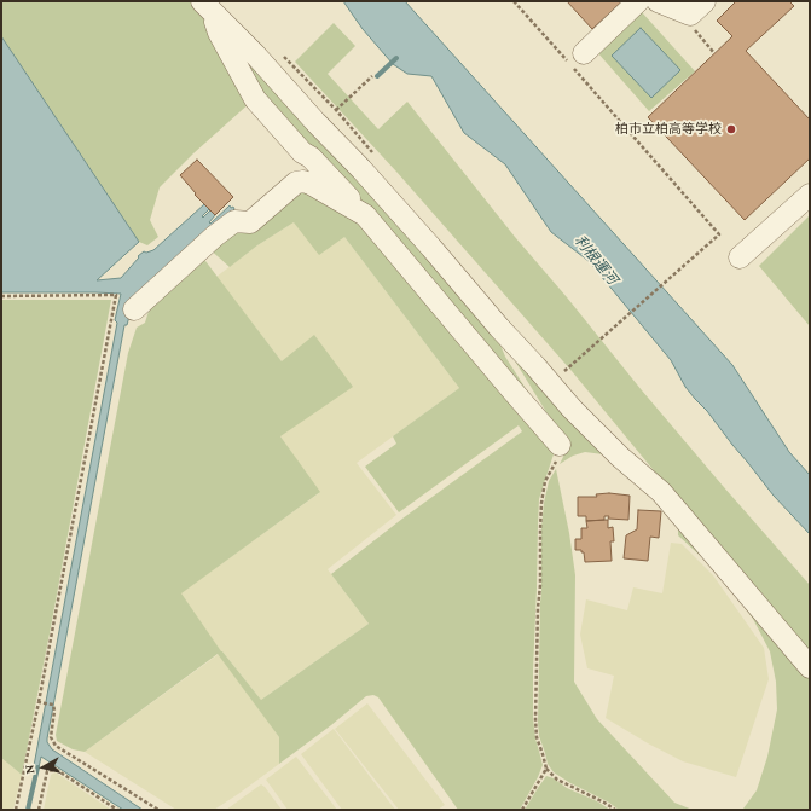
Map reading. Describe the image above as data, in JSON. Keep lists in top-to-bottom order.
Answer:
{
  "water": ["利根運河"],
  "places": ["柏市立柏高等学校"],
  "north": "left"
}
